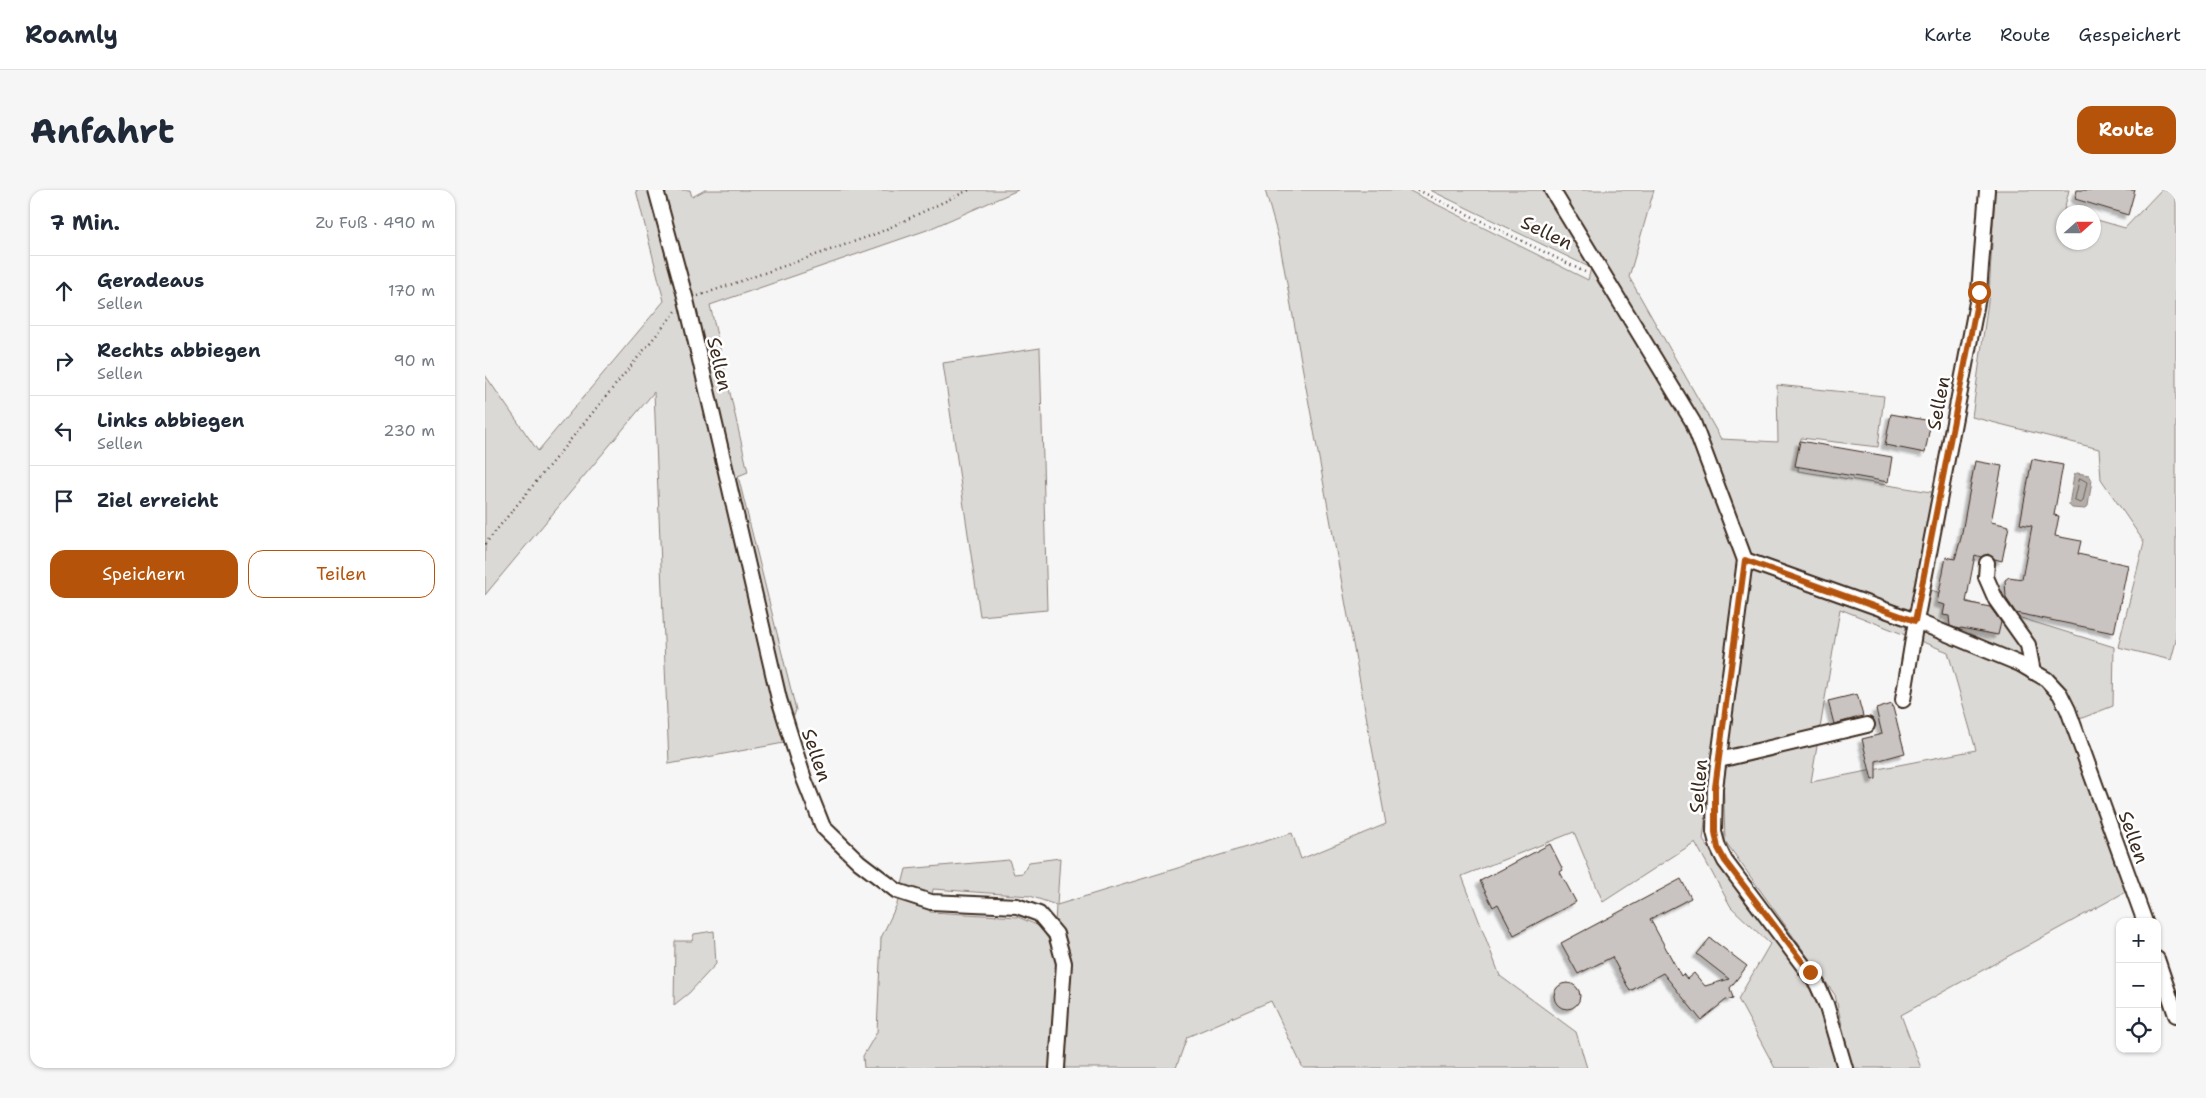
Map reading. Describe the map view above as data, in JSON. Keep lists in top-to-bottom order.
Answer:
{
  "streets": {
    "street": ["Sellen"]
  },
  "north": "right",
  "page": {
    "header": "Roamly",
    "nav": ["Karte", "Route", "Gespeichert"],
    "buttons": [
      "Route",
      ["Speichern", "Teilen"]
    ],
    "title": "Anfahrt",
    "heading": ["7 Min.", "Zu Fuß · 490 m"],
    "list": [
      ["Geradeaus", "Sellen", "170 m"],
      ["Rechts abbiegen", "Sellen", "90 m"],
      ["Links abbiegen", "Sellen", "230 m"],
      "Ziel erreicht"
    ],
    "map_buttons": ["+", "−"]
  }
}
